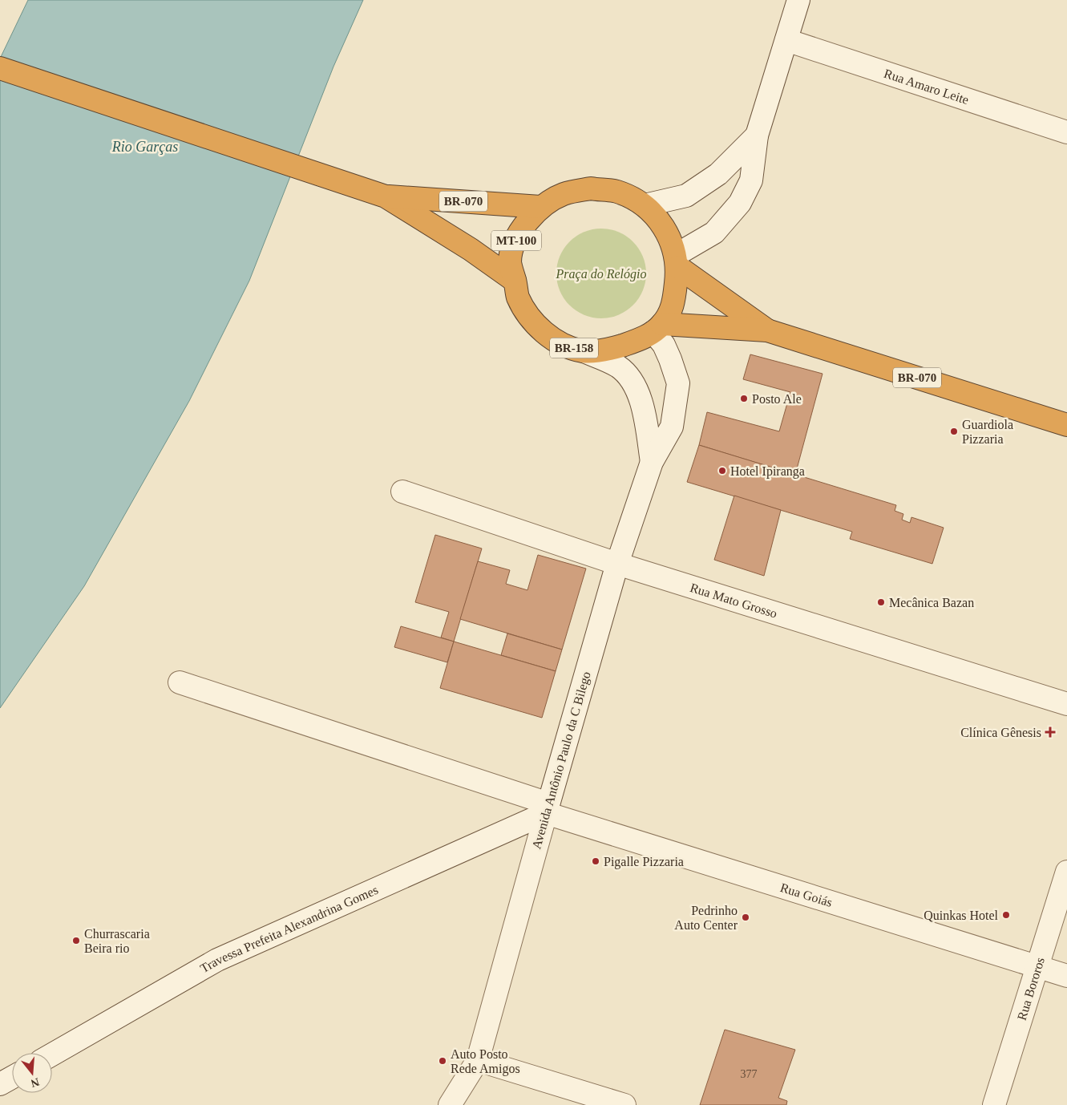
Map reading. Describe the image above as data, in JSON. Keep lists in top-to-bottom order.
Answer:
{
  "streets": {
    "highway": ["BR-070", "MT-100", "BR-158"],
    "street": [
      "Rua Amaro Leite",
      "Rua Mato Grosso",
      "Avenida Antônio Paulo da C Bilego",
      "Rua Goiás",
      "Travessa Prefeita Alexandrina Gomes",
      "Rua Bororos"
    ]
  },
  "crossings": [
    ["BR-070", "MT-100"],
    ["BR-070", "BR-158"],
    ["MT-100", "BR-158"],
    ["BR-158", "Avenida Antônio Paulo da C Bilego"],
    ["Rua Mato Grosso", "Avenida Antônio Paulo da C Bilego"],
    ["Avenida Antônio Paulo da C Bilego", "Rua Goiás"],
    ["Avenida Antônio Paulo da C Bilego", "Travessa Prefeita Alexandrina Gomes"],
    ["Rua Goiás", "Travessa Prefeita Alexandrina Gomes"],
    ["Rua Goiás", "Rua Bororos"]
  ],
  "water": ["Rio Garças"],
  "parks": ["Praça do Relógio"],
  "places": {
    "other": [
      "Posto Ale",
      "Guardiola Pizzaria",
      "Hotel Ipiranga",
      "Mecânica Bazan",
      "Pigalle Pizzaria",
      "Quinkas Hotel",
      "Pedrinho Auto Center",
      "Churrascaria Beira rio",
      "Auto Posto Rede Amigos"
    ],
    "health": ["Clínica Gênesis"]
  },
  "house_numbers": ["377"],
  "north": "bottom"
}
